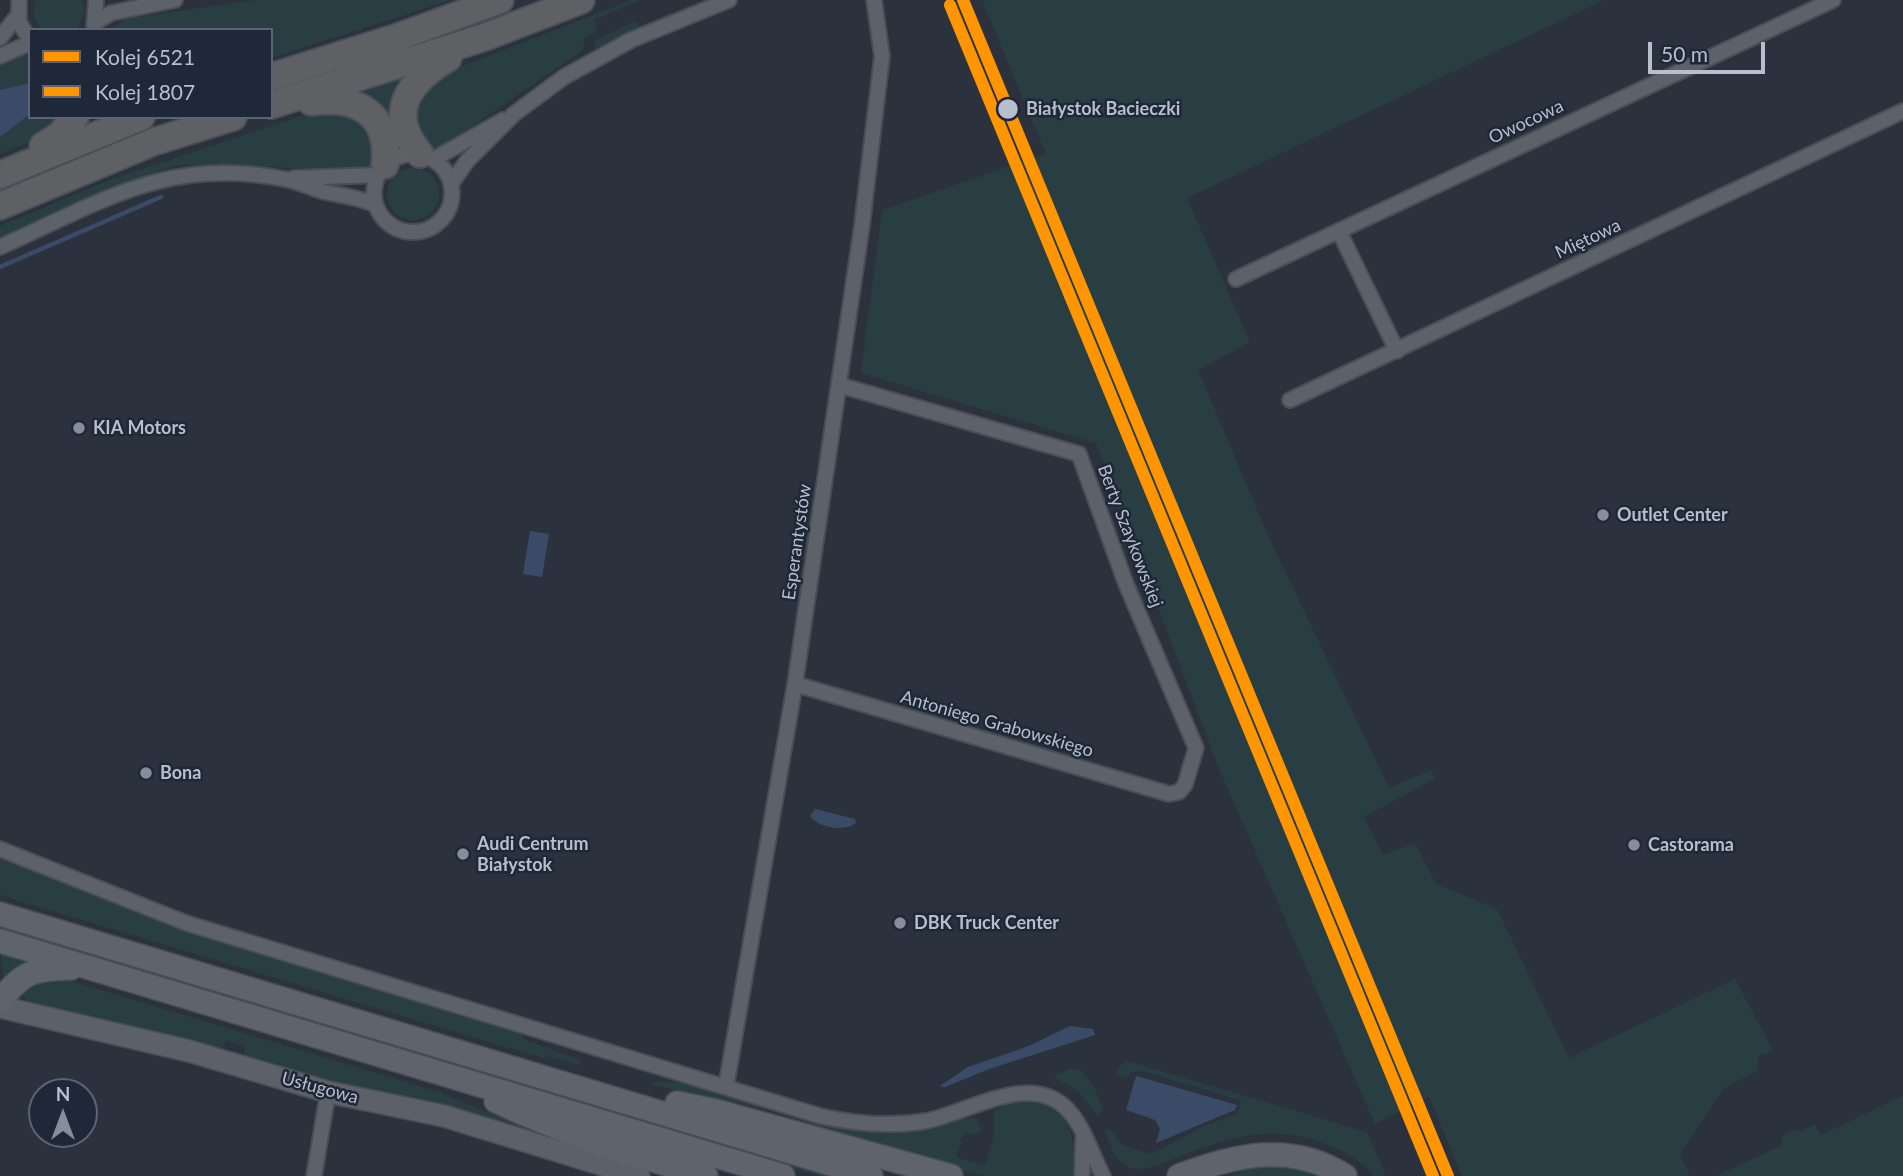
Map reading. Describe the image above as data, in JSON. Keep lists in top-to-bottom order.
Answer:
{
  "streets": {
    "street": [
      "Owocowa",
      "Miętowa",
      "Berty Szaykowskiej",
      "Esperantystów",
      "Antoniego Grabowskiego",
      "Usługowa"
    ]
  },
  "crossings": [
    ["Berty Szaykowskiej", "Esperantystów"],
    ["Berty Szaykowskiej", "Antoniego Grabowskiego"],
    ["Esperantystów", "Antoniego Grabowskiego"]
  ],
  "places": [
    "Białystok Bacieczki",
    "KIA Motors",
    "Outlet Center",
    "Bona",
    "Castorama",
    "Audi Centrum Białystok",
    "DBK Truck Center"
  ],
  "lines": ["rail line 6521", "rail line 1807"],
  "legend": ["Kolej 6521", "Kolej 1807"],
  "scale_bar": "50 m",
  "north": "top"
}
